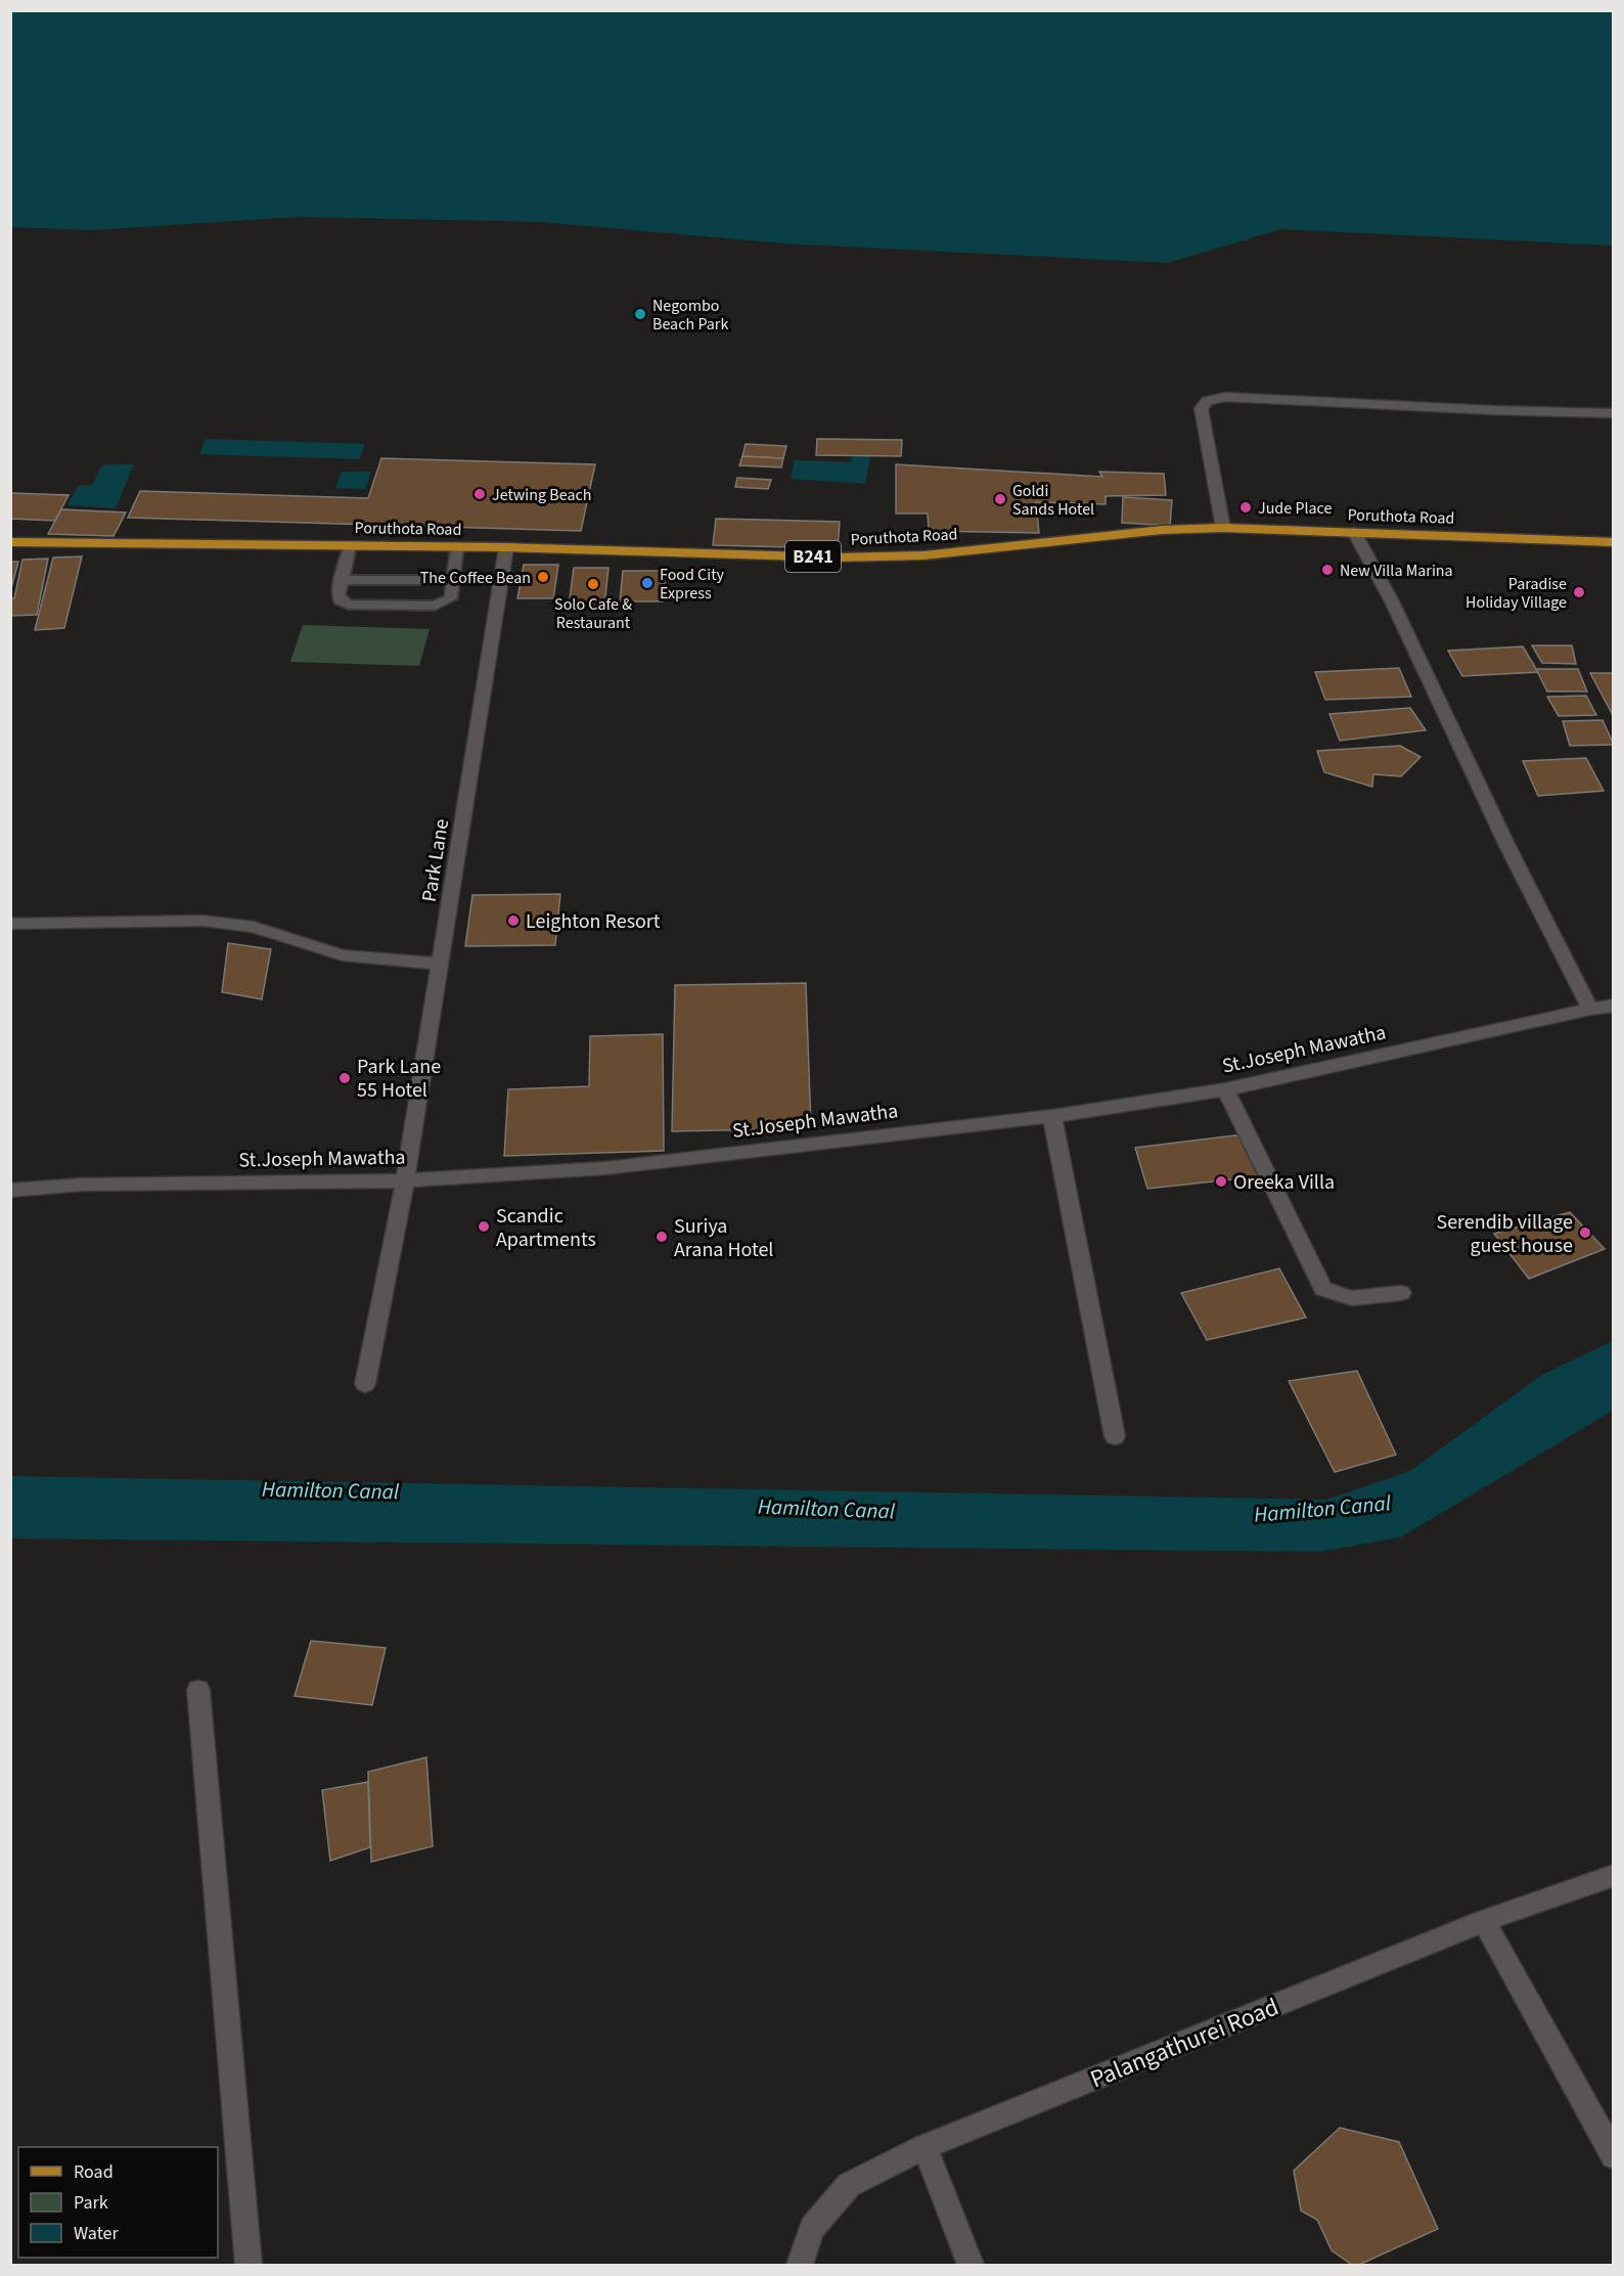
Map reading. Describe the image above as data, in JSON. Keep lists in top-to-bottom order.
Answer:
{
  "streets": {
    "main road": ["Poruthota Road", "B241"],
    "street": ["Park Lane", "St.Joseph Mawatha", "Palangathurei Road"]
  },
  "crossings": [
    ["Poruthota Road", "Park Lane"],
    ["Park Lane", "St.Joseph Mawatha"]
  ],
  "water": ["Hamilton Canal"],
  "places": [
    "Negombo Beach Park",
    "Jetwing Beach",
    "Goldi Sands Hotel",
    "Jude Place",
    "New Villa Marina",
    "The Coffee Bean",
    "Food City Express",
    "Solo Cafe & Restaurant",
    "Paradise Holiday Village",
    "Leighton Resort",
    "Park Lane 55 Hotel",
    "Oreeka Villa",
    "Scandic Apartments",
    "Serendib village guest house",
    "Suriya Arana Hotel"
  ],
  "legend": ["Road", "Park", "Water"]
}
